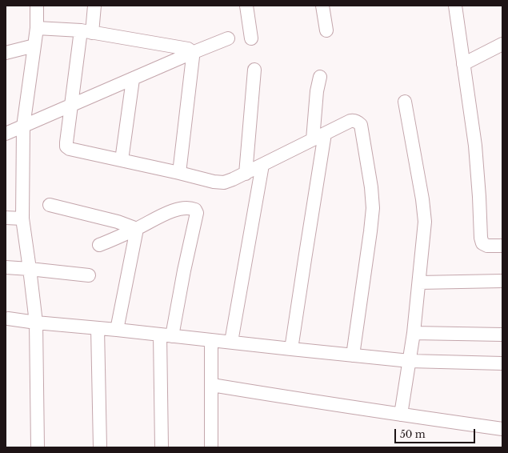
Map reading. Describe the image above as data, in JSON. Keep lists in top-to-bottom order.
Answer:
{
  "scale_bar": "50 m"
}
